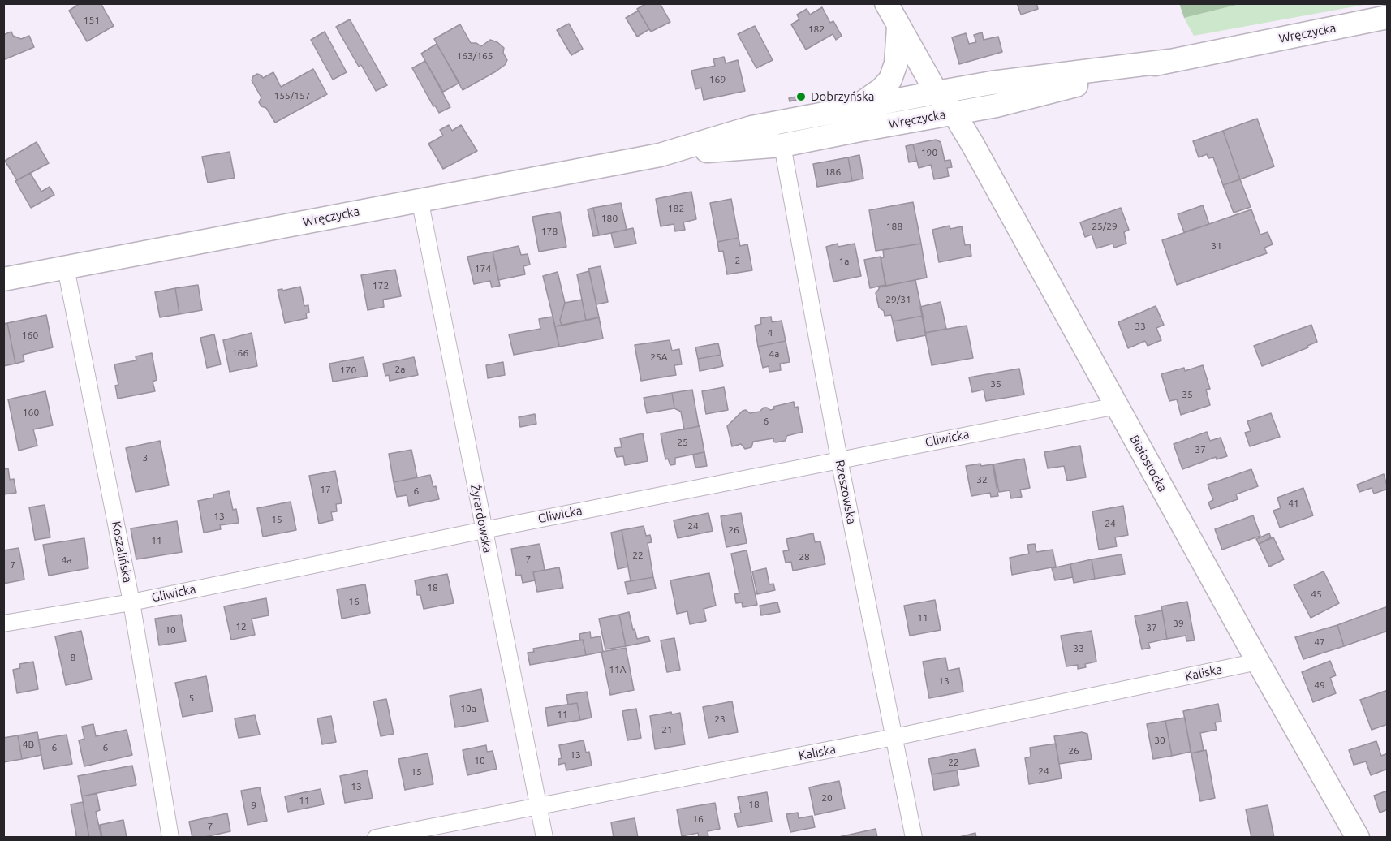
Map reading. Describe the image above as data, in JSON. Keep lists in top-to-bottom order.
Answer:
{
  "streets": {
    "main road": ["Wręczycka", "Białostocka"],
    "street": [
      "Gliwicka",
      "Rzeszowska",
      "Żyrardowska",
      "Koszalińska",
      "Kaliska"
    ]
  },
  "crossings": [
    ["Wręczycka", "Białostocka"],
    ["Wręczycka", "Rzeszowska"],
    ["Wręczycka", "Żyrardowska"],
    ["Wręczycka", "Koszalińska"],
    ["Gliwicka", "Białostocka"],
    ["Gliwicka", "Rzeszowska"],
    ["Gliwicka", "Żyrardowska"],
    ["Gliwicka", "Koszalińska"],
    ["Białostocka", "Kaliska"],
    ["Rzeszowska", "Kaliska"],
    ["Żyrardowska", "Kaliska"]
  ],
  "places": ["Dobrzyńska"],
  "house_numbers": [
    "151",
    "182",
    "163/165",
    "169",
    "155/157",
    "190",
    "186",
    "182",
    "180",
    "188",
    "25/29",
    "178",
    "31",
    "2",
    "1a",
    "174",
    "172",
    "29/31",
    "33",
    "4",
    "160",
    "166",
    "4a",
    "25A",
    "2a",
    "170",
    "35",
    "35",
    "160",
    "6",
    "25",
    "37",
    "3",
    "32",
    "17",
    "6",
    "41",
    "13",
    "15",
    "24",
    "24",
    "26",
    "11",
    "22",
    "28",
    "7",
    "4a",
    "7",
    "18",
    "45",
    "16",
    "11",
    "39",
    "12",
    "37",
    "10",
    "47",
    "33",
    "8",
    "11A",
    "13",
    "49",
    "5",
    "10a",
    "11",
    "23",
    "21",
    "30",
    "4B",
    "6",
    "6",
    "26",
    "13",
    "10",
    "22",
    "24",
    "15",
    "13",
    "20",
    "11",
    "18",
    "9",
    "16",
    "7"
  ]
}
